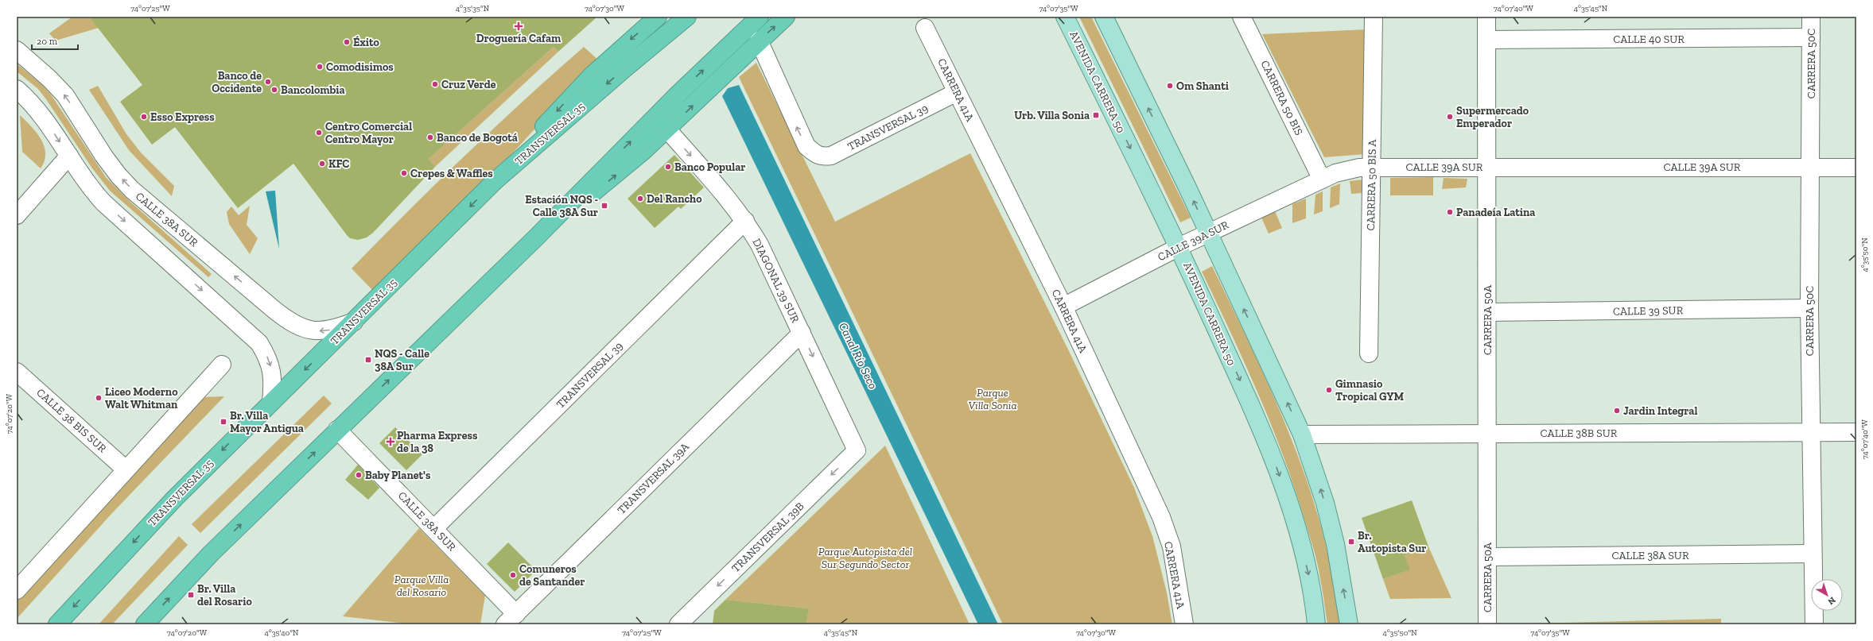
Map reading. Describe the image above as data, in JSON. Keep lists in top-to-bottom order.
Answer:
{
  "streets": {
    "highway": ["TRANSVERSAL 35"],
    "main road": ["AVENIDA CARRERA 50"],
    "street": [
      "CALLE 40 SUR",
      "CARRERA 50C",
      "CARRERA 41A",
      "CARRERA 50 BIS",
      "TRANSVERSAL 39",
      "CALLE 39A SUR",
      "CARRERA 50 BIS A",
      "CALLE 38A SUR",
      "DIAGONAL 39 SUR",
      "CALLE 39 SUR",
      "CARRERA 50A",
      "CALLE 38 BIS SUR",
      "CALLE 38B SUR",
      "TRANSVERSAL 39A",
      "TRANSVERSAL 39B"
    ]
  },
  "crossings": [
    ["CALLE 40 SUR", "CARRERA 50C"],
    ["CALLE 40 SUR", "CARRERA 50A"],
    ["CARRERA 50C", "CALLE 39A SUR"],
    ["CARRERA 50C", "CALLE 38A SUR"],
    ["CARRERA 50C", "CALLE 39 SUR"],
    ["CARRERA 50C", "CALLE 38B SUR"],
    ["AVENIDA CARRERA 50", "CALLE 39A SUR"],
    ["CARRERA 41A", "TRANSVERSAL 39"],
    ["CARRERA 41A", "CALLE 39A SUR"],
    ["CARRERA 50 BIS", "CALLE 39A SUR"],
    ["TRANSVERSAL 39", "CALLE 38A SUR"],
    ["TRANSVERSAL 39", "DIAGONAL 39 SUR"],
    ["TRANSVERSAL 35", "CALLE 38A SUR"],
    ["CALLE 39A SUR", "CARRERA 50 BIS A"],
    ["CALLE 39A SUR", "CARRERA 50A"],
    ["CALLE 38A SUR", "CARRERA 50A"],
    ["CALLE 38A SUR", "TRANSVERSAL 39A"],
    ["DIAGONAL 39 SUR", "TRANSVERSAL 39A"],
    ["DIAGONAL 39 SUR", "TRANSVERSAL 39B"],
    ["CALLE 39 SUR", "CARRERA 50A"],
    ["CARRERA 50A", "CALLE 38B SUR"]
  ],
  "one_way": ["DIAGONAL 39 SUR", "TRANSVERSAL 39B"],
  "water": ["Canal Río Seco"],
  "parks": ["Parque Villa Sonia", "Parque Autopista del Sur Segundo Sector", "Parque Villa del Rosario"],
  "places": {
    "health": ["Droguería Cafam", "Pharma Express de la 38"],
    "other": [
      "Éxito",
      "Comodisimos",
      "Banco de Occidente",
      "Cruz Verde",
      "Om Shanti",
      "Bancolombia",
      "Esso Express",
      "Supermercado Emperador",
      "Centro Comercial Centro Mayor",
      "Banco de Bogotá",
      "KFC",
      "Banco Popular",
      "Crepes & Waffles",
      "Del Rancho",
      "Panadeía Latina",
      "Gimnasio Tropical GYM",
      "Liceo Moderno Walt Whitman",
      "Jardin Integral",
      "Baby Planet's",
      "Comuneros de Santander"
    ],
    "transit": [
      "Urb. Villa Sonia",
      "Estación NQS - Calle 38A Sur",
      "NQS - Calle 38A Sur",
      "Br. Villa Mayor Antigua",
      "Br. Autopista Sur",
      "Br. Villa del Rosario"
    ]
  },
  "scale_bar": "20 m",
  "north": "bottom right",
  "coordinates": [
    "74°07'25\"W",
    "4°35'35\"N",
    "74°07'30\"W",
    "74°07'35\"W",
    "74°07'40\"W",
    "4°35'45\"N",
    "4°35'50\"N",
    "74°07'20\"W",
    "4°35'40\"N"
  ]
}
